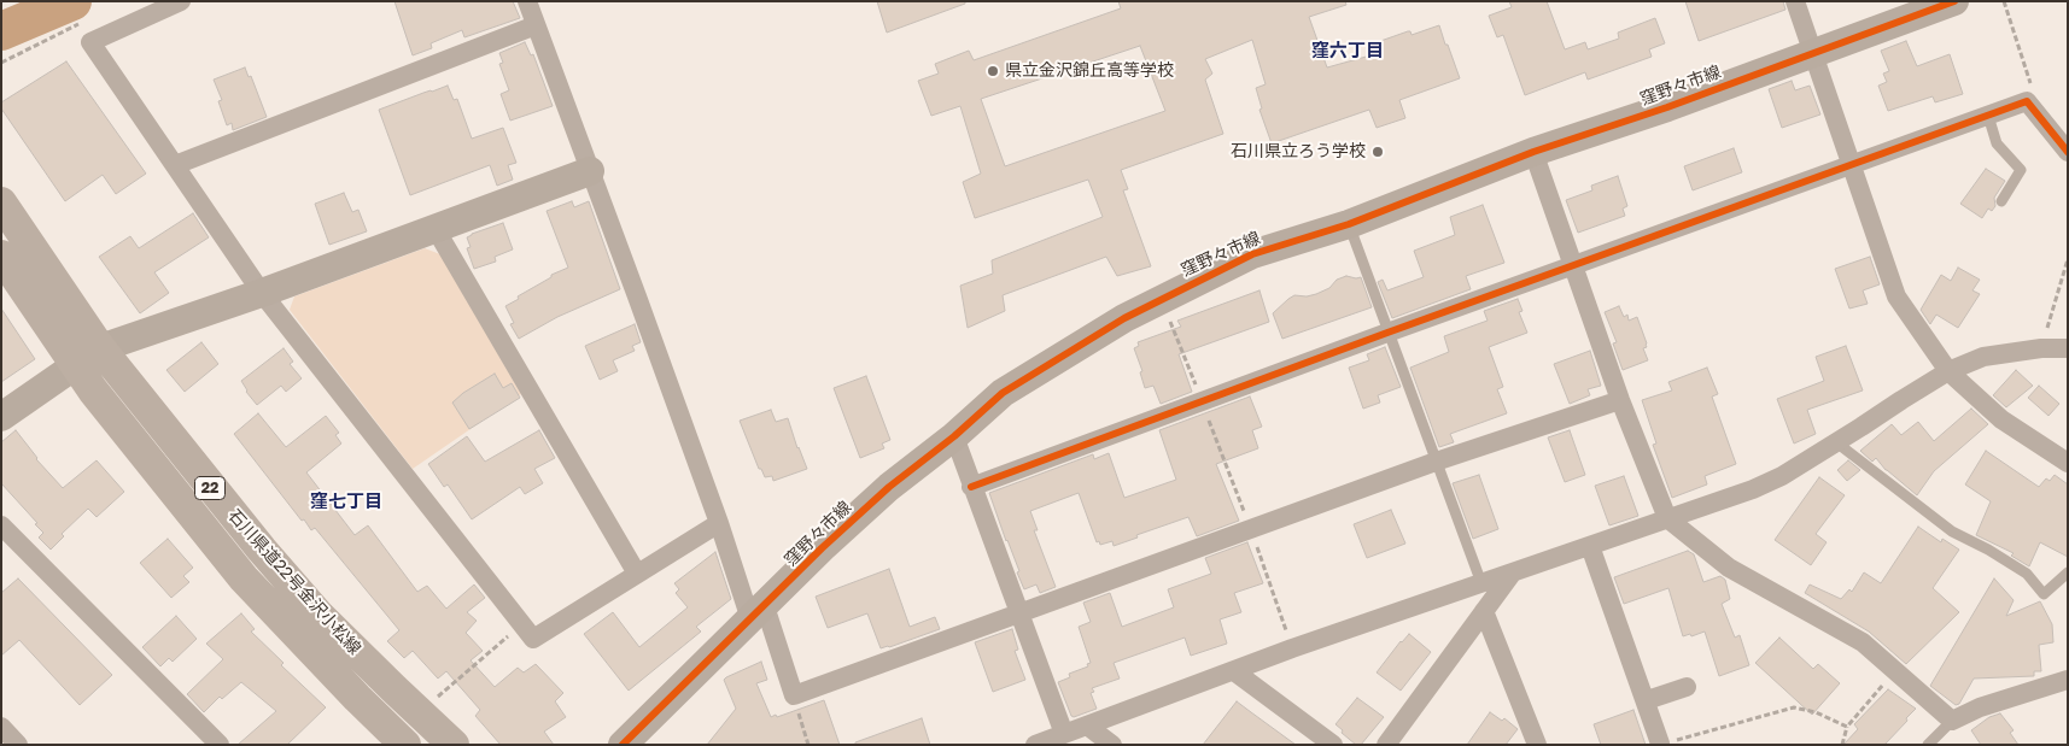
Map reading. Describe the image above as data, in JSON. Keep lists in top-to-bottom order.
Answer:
{
  "streets": {
    "main road": ["窪野々市線", "22", "石川県道22号金沢小松線"]
  },
  "districts": ["窪六丁目", "窪七丁目"],
  "places": ["県立金沢錦丘高等学校", "石川県立ろう学校"]
}
